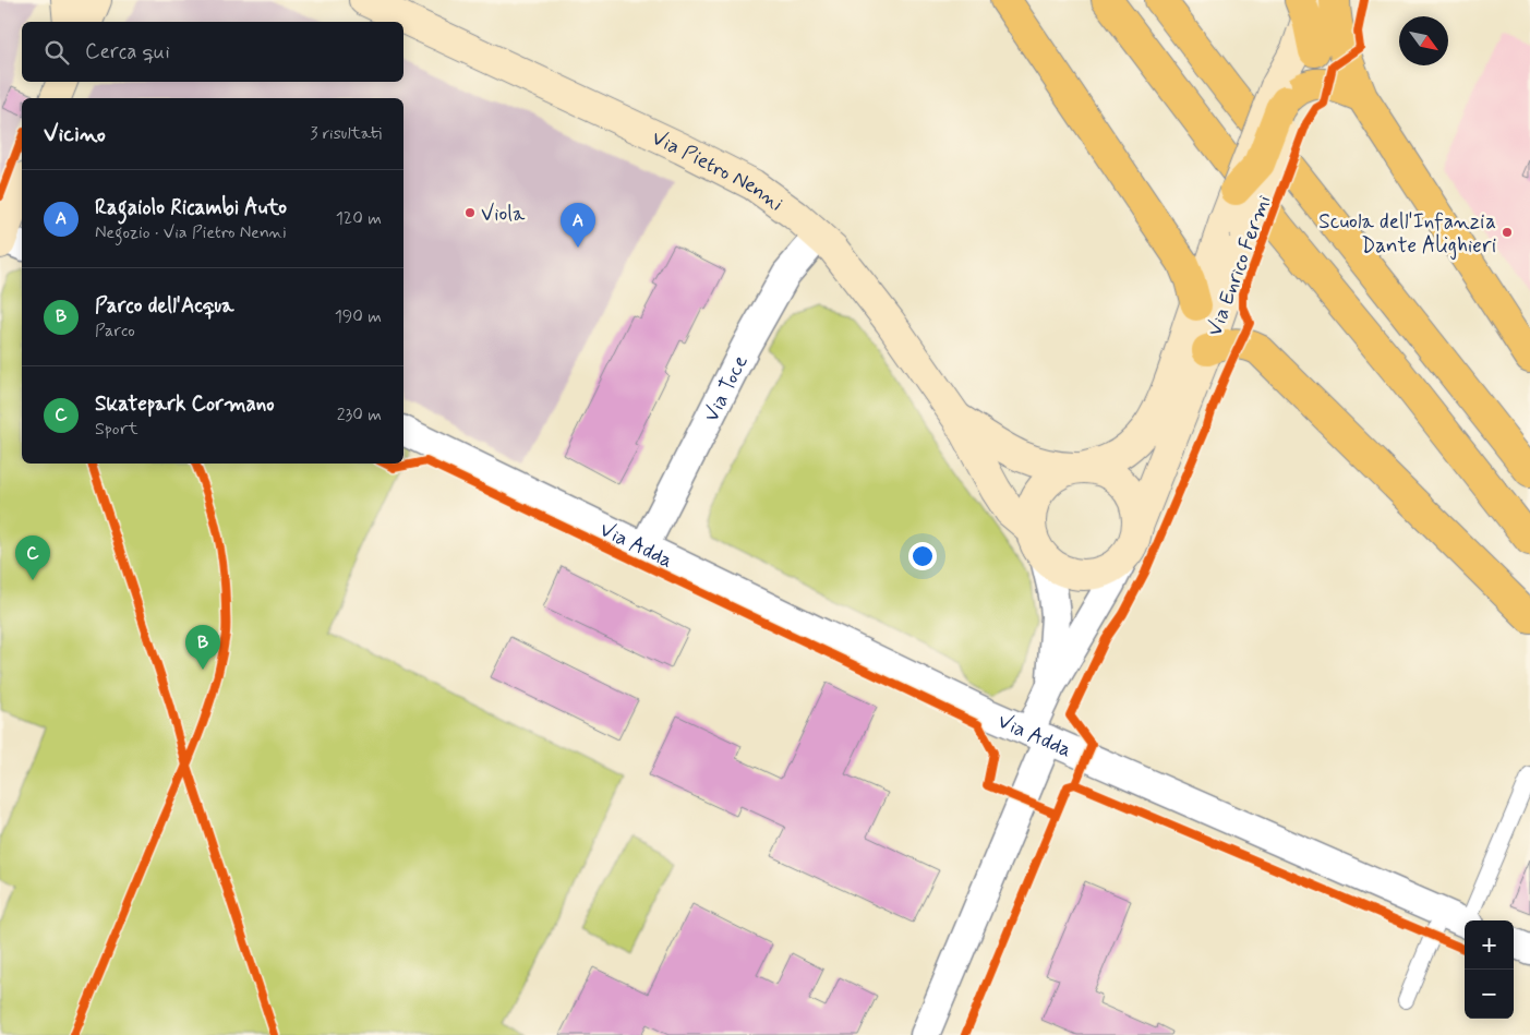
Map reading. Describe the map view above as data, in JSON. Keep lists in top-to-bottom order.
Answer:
{
  "streets": {
    "street": [
      "Via Pietro Nenni",
      "Via Enrico Fermi",
      "Via Toce",
      "Via Adda"
    ]
  },
  "crossings": [
    ["Via Pietro Nenni", "Via Enrico Fermi"],
    ["Via Pietro Nenni", "Via Toce"],
    ["Via Toce", "Via Adda"]
  ],
  "places": ["Viola", "Scuola dell'Infanzia Dante Alighieri"],
  "north": "bottom right",
  "page": {
    "search": "Cerca qui",
    "heading": ["Vicino", "3 risultati"],
    "list": [
      {
        "mark": "A",
        "name": "Ragaiolo Ricambi Auto",
        "note": "Negozio · Via Pietro Nenni",
        "value": "120 m"
      },
      {
        "mark": "B",
        "name": "Parco dell'Acqua",
        "note": "Parco",
        "value": "190 m"
      },
      {
        "mark": "C",
        "name": "Skatepark Cormano",
        "note": "Sport",
        "value": "230 m"
      }
    ],
    "pins": ["A", "C", "B"],
    "map_buttons": ["+", "−"]
  }
}
